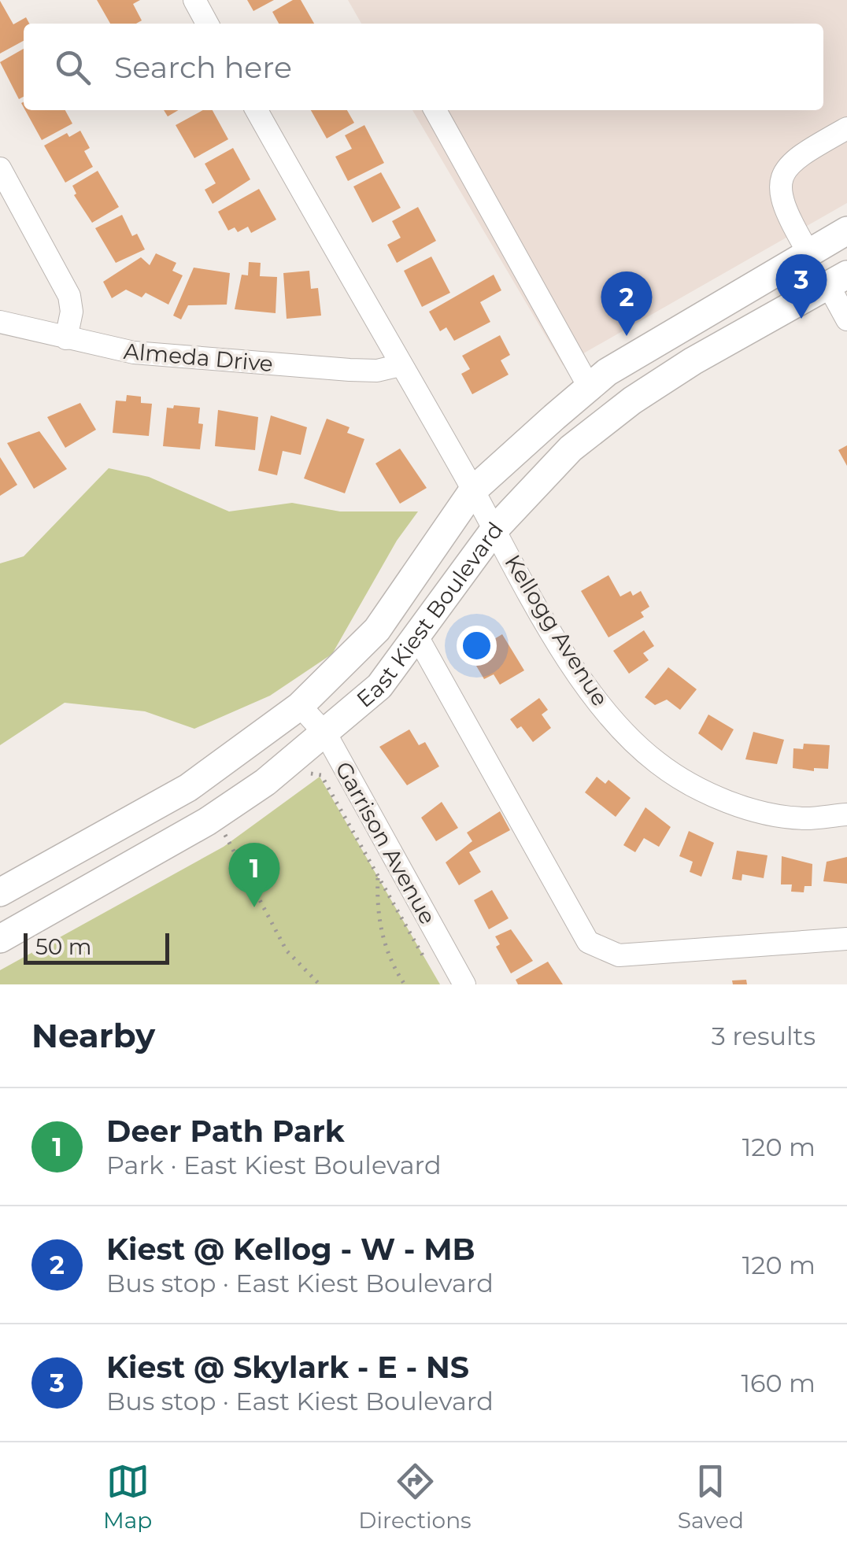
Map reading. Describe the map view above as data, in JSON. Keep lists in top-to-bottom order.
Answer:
{
  "streets": {
    "main road": ["East Kiest Boulevard"],
    "street": ["Almeda Drive", "Kellogg Avenue", "Garrison Avenue"]
  },
  "crossings": [
    ["Almeda Drive", "Kellogg Avenue"],
    ["East Kiest Boulevard", "Kellogg Avenue"],
    ["East Kiest Boulevard", "Garrison Avenue"]
  ],
  "scale_bar": "50 m",
  "page": {
    "search": "Search here",
    "pins": ["3", "2", "1"],
    "scale": "50 m",
    "heading": ["Nearby", "3 results"],
    "list": [
      {
        "mark": "1",
        "name": "Deer Path Park",
        "note": "Park · East Kiest Boulevard",
        "value": "120 m"
      },
      {
        "mark": "2",
        "name": "Kiest @ Kellog - W - MB",
        "note": "Bus stop · East Kiest Boulevard",
        "value": "120 m"
      },
      {
        "mark": "3",
        "name": "Kiest @ Skylark - E - NS",
        "note": "Bus stop · East Kiest Boulevard",
        "value": "160 m"
      }
    ],
    "nav": ["Map", "Directions", "Saved"]
  }
}
